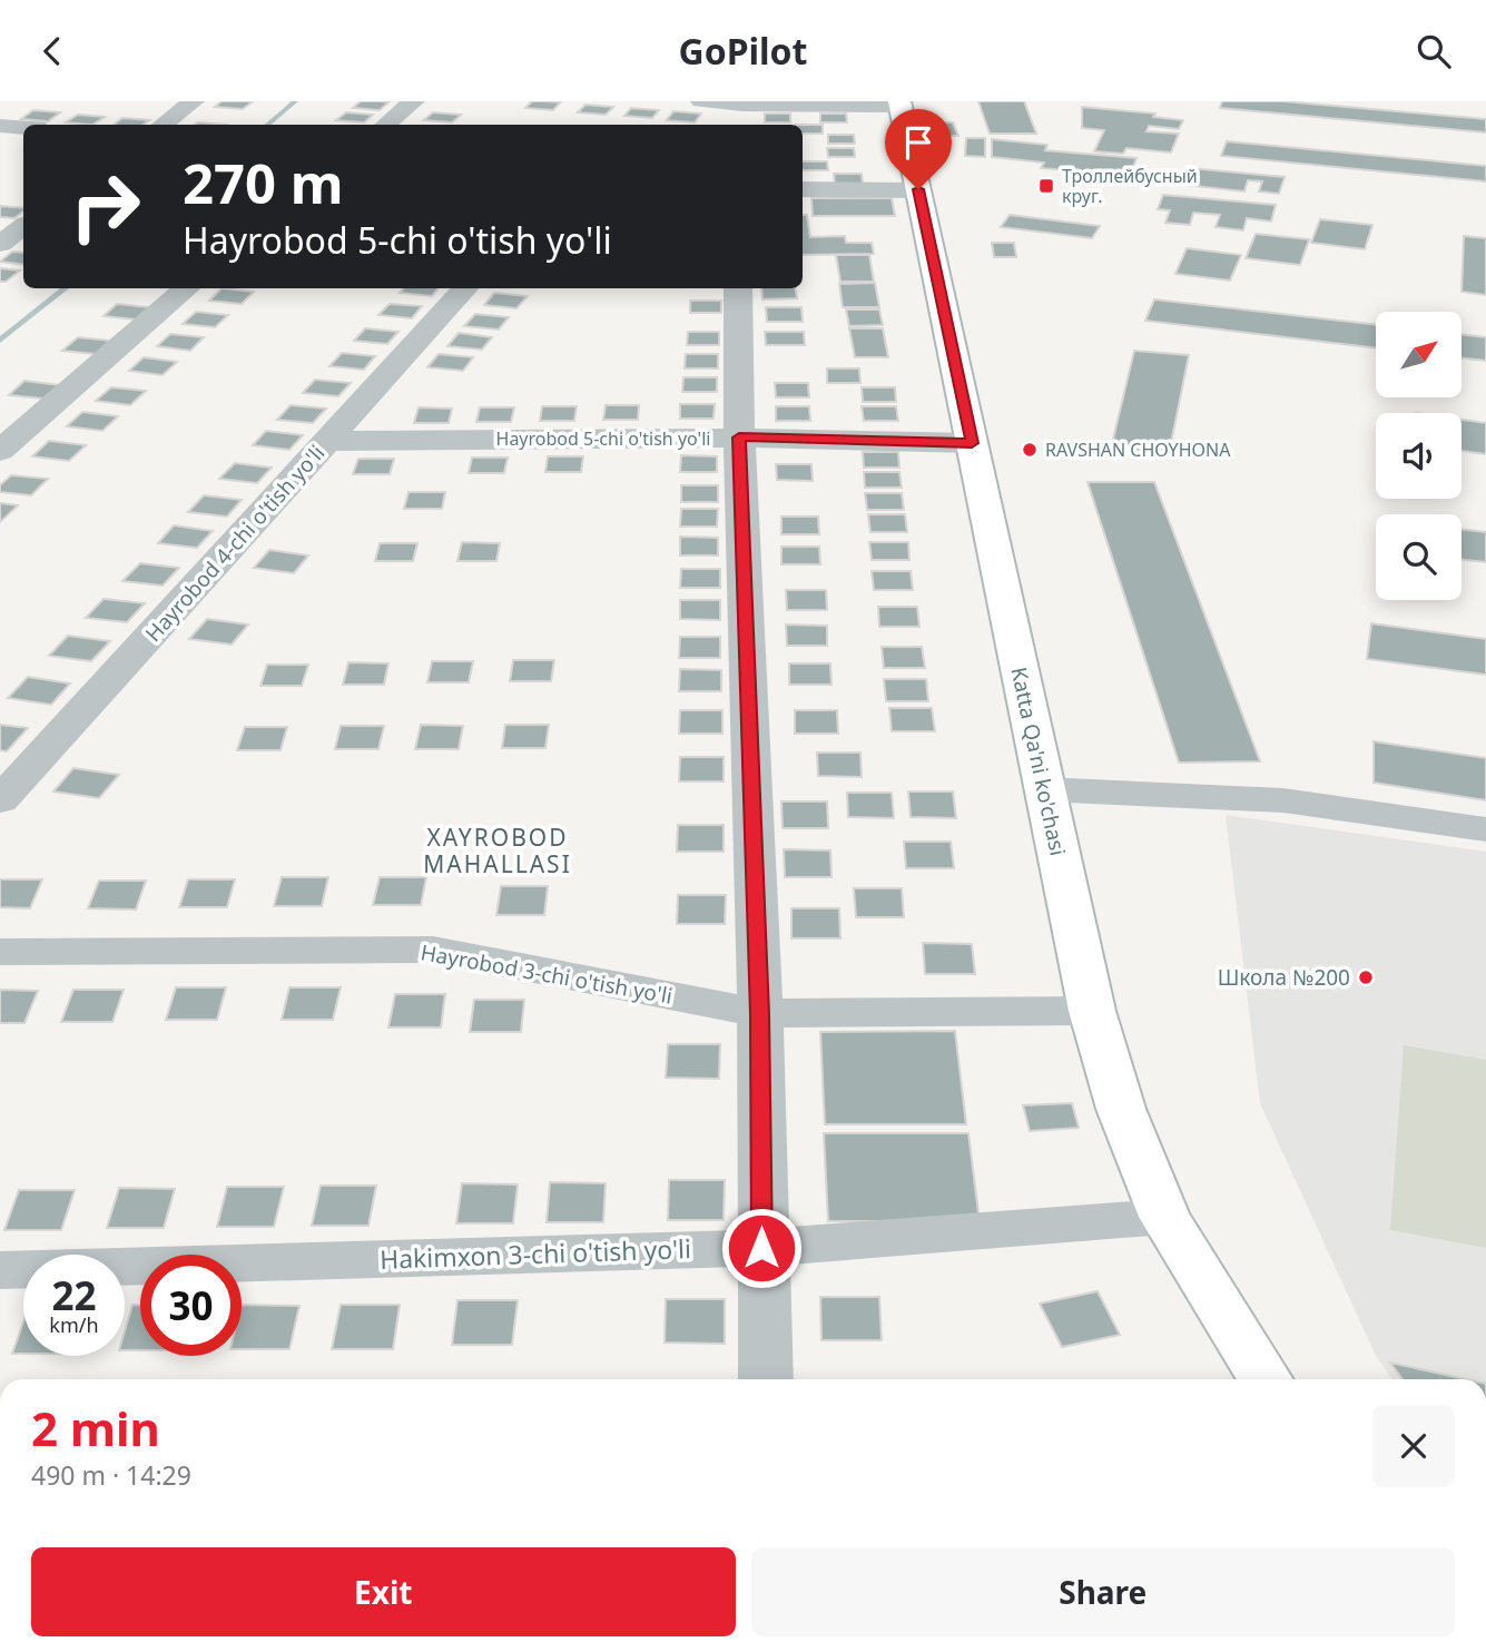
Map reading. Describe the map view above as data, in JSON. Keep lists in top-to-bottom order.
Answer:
{
  "streets": {
    "main road": ["Katta Qa'ni ko'chasi"],
    "street": [
      "Hayrobod 5-chi o'tish yo'li",
      "Hayrobod 4-chi o'tish yo'li",
      "Hayrobod 3-chi o'tish yo'li",
      "Hakimxon 3-chi o'tish yo'li"
    ]
  },
  "crossings": [
    ["Hayrobod 5-chi o'tish yo'li", "Hayrobod 4-chi o'tish yo'li"],
    ["Hayrobod 5-chi o'tish yo'li", "Katta Qa'ni ko'chasi"],
    ["Katta Qa'ni ko'chasi", "Hayrobod 3-chi o'tish yo'li"],
    ["Katta Qa'ni ko'chasi", "Hakimxon 3-chi o'tish yo'li"]
  ],
  "districts": ["XAYROBOD MAHALLASI"],
  "places": {
    "transit": ["Троллейбусный круг."],
    "other": ["RAVSHAN CHOYHONA", "Школа №200"]
  },
  "north": "top right",
  "page": {
    "header": "GoPilot",
    "turn": ["270 m", "Hayrobod 5-chi o'tish yo'li"],
    "speed": "22 km/h",
    "limit": "30",
    "heading": ["2 min", "490 m · 14:29"],
    "buttons": ["Exit", "Share"]
  }
}
